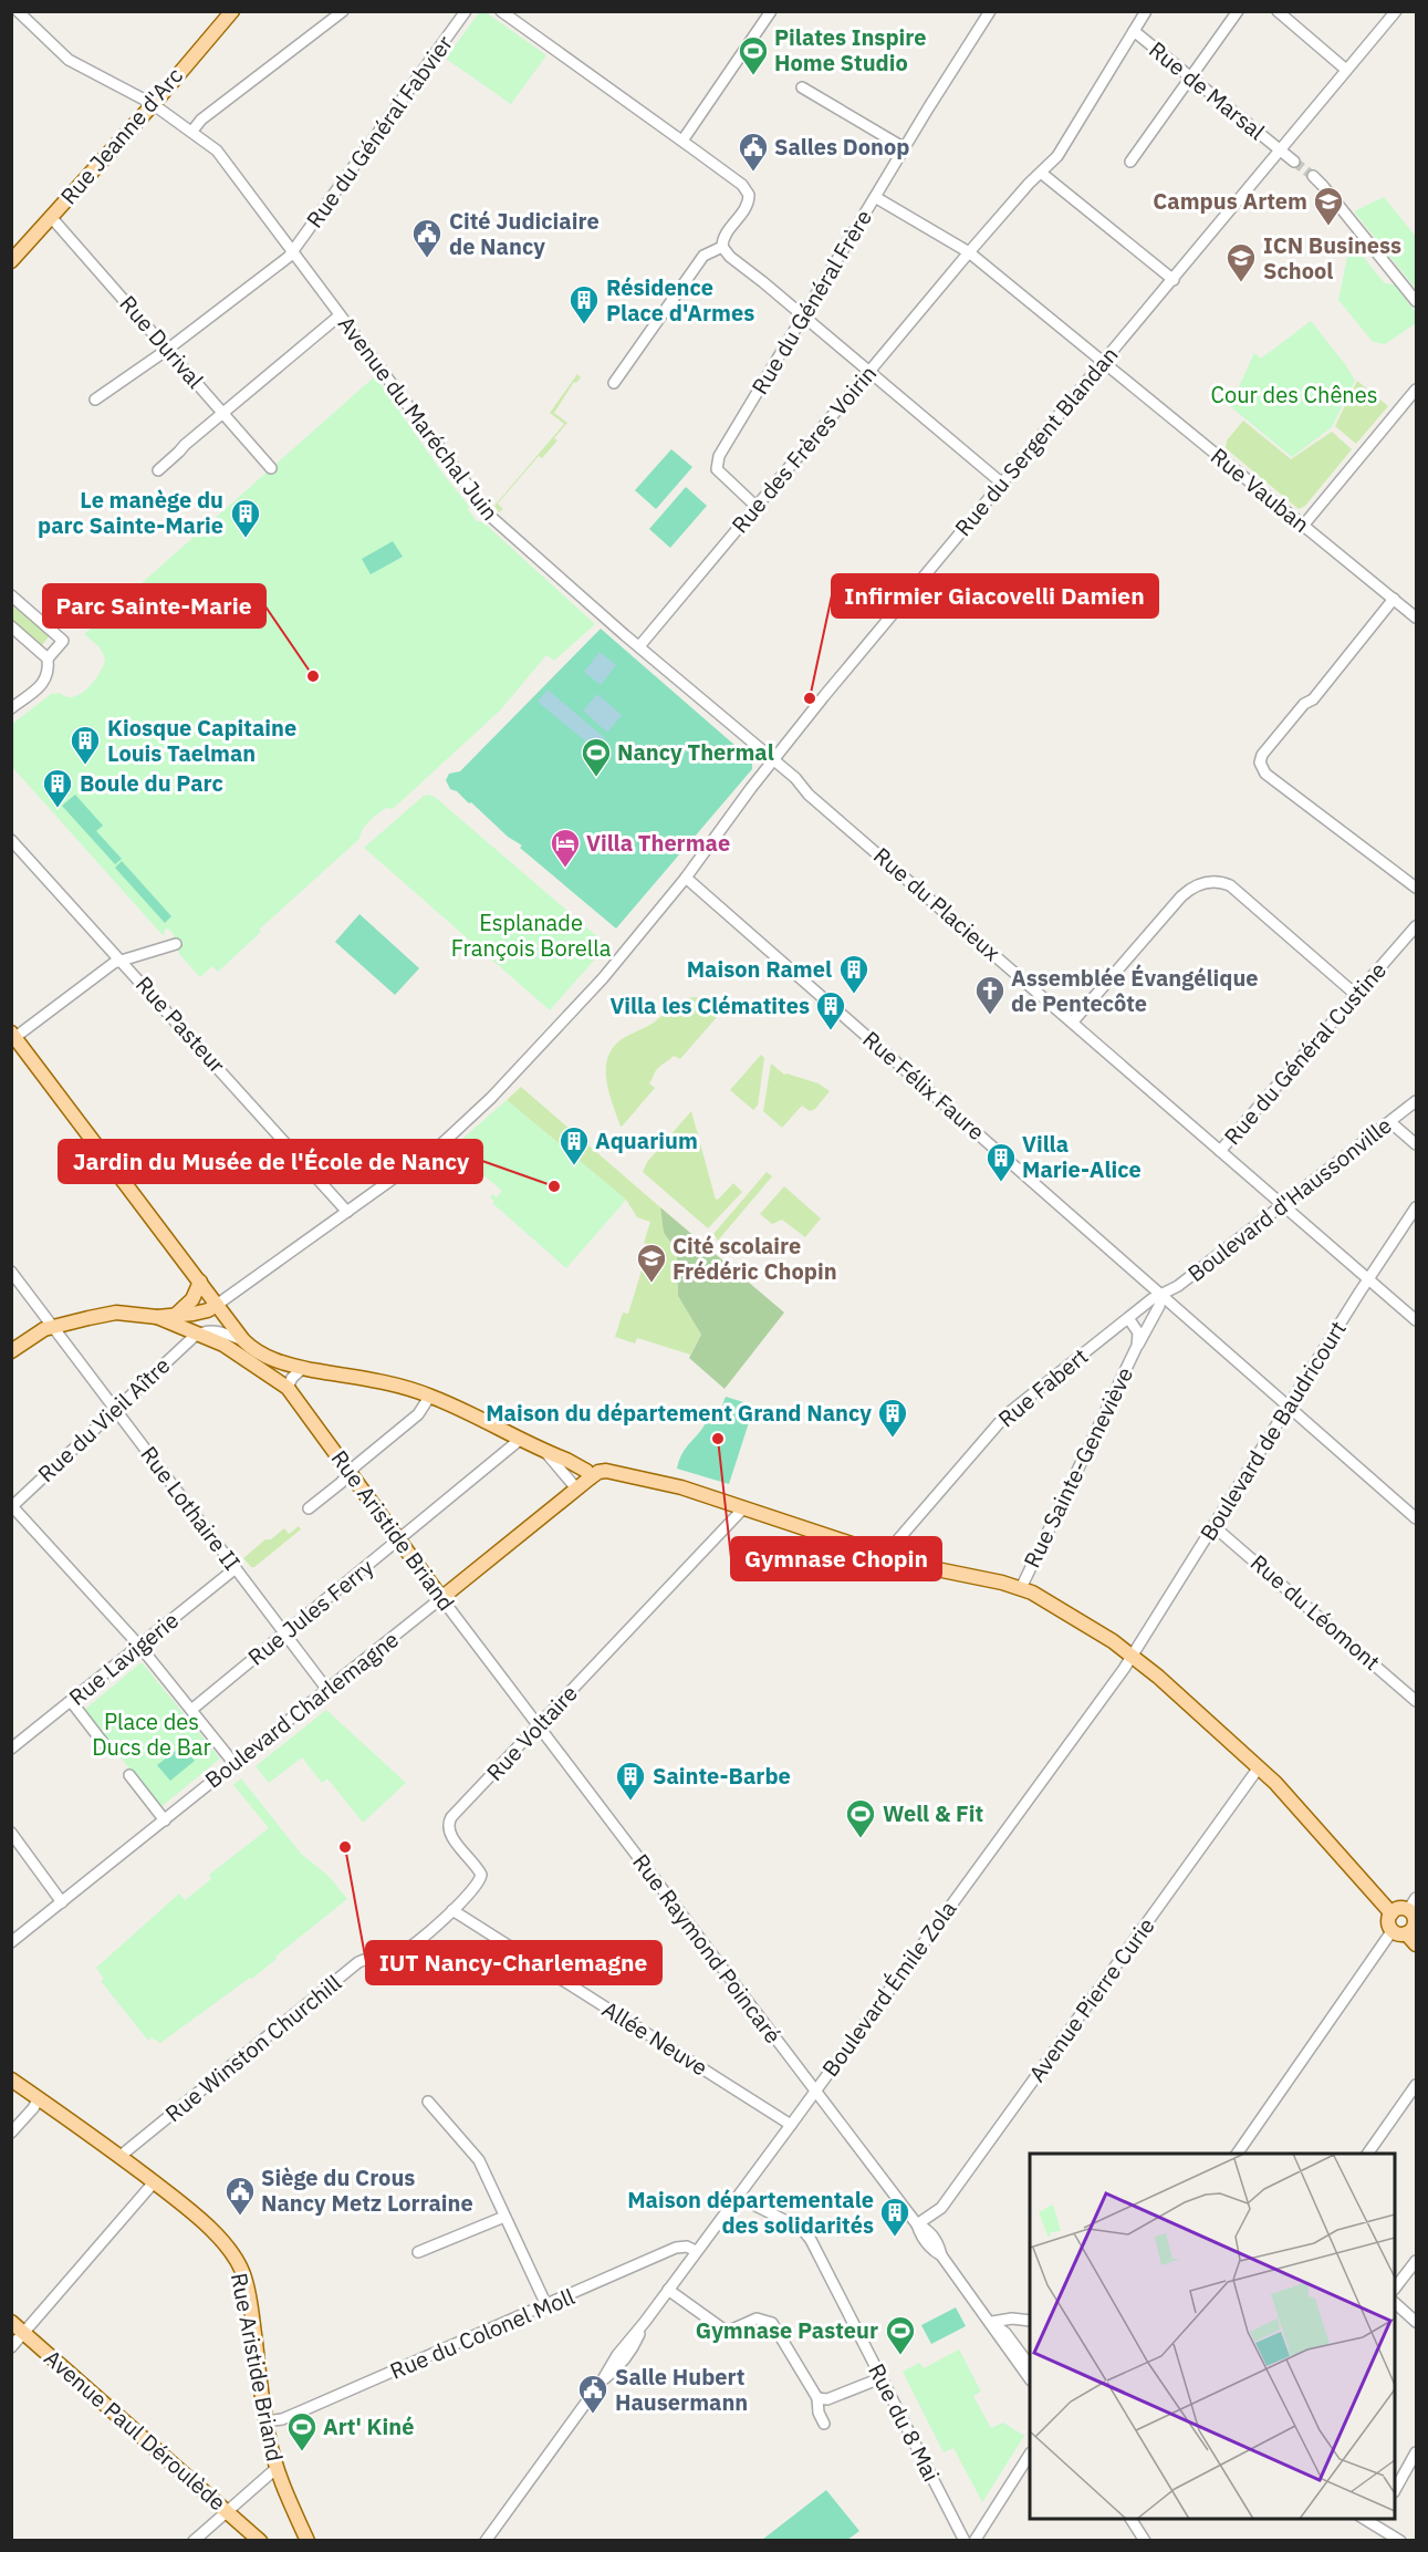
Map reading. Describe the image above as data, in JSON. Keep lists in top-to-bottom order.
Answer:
{
  "streets": {
    "main road": [
      "Rue Jeanne d'Arc",
      "Rue Aristide Briand",
      "Boulevard Charlemagne",
      "Avenue Paul Déroulède"
    ],
    "street": [
      "Rue de Marsal",
      "Rue du Général Fabvier",
      "Rue du Général Frère",
      "Rue Durival",
      "Avenue du Maréchal Juin",
      "Rue du Sergent Blandan",
      "Rue des Frères Voirin",
      "Rue Vauban",
      "Rue du Placieux",
      "Rue Pasteur",
      "Rue du Général Custine",
      "Rue Félix Faure",
      "Boulevard d'Haussonville",
      "Rue Fabert",
      "Rue du Vieil Aître",
      "Boulevard de Baudricourt",
      "Rue Sainte-Geneviève",
      "Rue Lothaire II",
      "Rue Jules Ferry",
      "Rue du Léomont",
      "Rue Lavigerie",
      "Rue Voltaire",
      "Rue Raymond Poincaré",
      "Boulevard Émile Zola",
      "Avenue Pierre Curie",
      "Allée Neuve",
      "Rue Winston Churchill",
      "Rue du Colonel Moll",
      "Rue du 8 Mai"
    ]
  },
  "crossings": [
    ["Rue de Marsal", "Rue du Sergent Blandan"],
    ["Rue de Marsal", "Rue des Frères Voirin"],
    ["Rue du Général Fabvier", "Rue Durival"],
    ["Rue du Général Fabvier", "Avenue du Maréchal Juin"],
    ["Rue Jeanne d'Arc", "Rue Durival"],
    ["Rue Jeanne d'Arc", "Avenue du Maréchal Juin"],
    ["Rue du Général Frère", "Rue des Frères Voirin"],
    ["Rue du Général Frère", "Rue Vauban"],
    ["Avenue du Maréchal Juin", "Rue du Sergent Blandan"],
    ["Avenue du Maréchal Juin", "Rue des Frères Voirin"],
    ["Avenue du Maréchal Juin", "Rue du Placieux"],
    ["Rue du Sergent Blandan", "Rue Vauban"],
    ["Rue du Sergent Blandan", "Rue du Placieux"],
    ["Rue du Sergent Blandan", "Rue Pasteur"],
    ["Rue du Sergent Blandan", "Rue Félix Faure"],
    ["Rue des Frères Voirin", "Rue Vauban"],
    ["Rue du Placieux", "Rue du Général Custine"],
    ["Rue du Placieux", "Boulevard d'Haussonville"],
    ["Rue du Placieux", "Boulevard de Baudricourt"],
    ["Rue Félix Faure", "Boulevard d'Haussonville"],
    ["Rue Félix Faure", "Rue Fabert"],
    ["Rue Félix Faure", "Boulevard de Baudricourt"],
    ["Rue Félix Faure", "Rue Sainte-Geneviève"],
    ["Boulevard d'Haussonville", "Rue Fabert"],
    ["Boulevard d'Haussonville", "Rue Sainte-Geneviève"],
    ["Rue Fabert", "Rue Sainte-Geneviève"],
    ["Rue du Vieil Aître", "Rue Lothaire II"],
    ["Boulevard de Baudricourt", "Rue du Léomont"],
    ["Boulevard de Baudricourt", "Boulevard Émile Zola"],
    ["Rue Lothaire II", "Rue Jules Ferry"],
    ["Rue Lothaire II", "Rue Lavigerie"],
    ["Rue Lothaire II", "Boulevard Charlemagne"],
    ["Rue Aristide Briand", "Rue Jules Ferry"],
    ["Rue Aristide Briand", "Boulevard Charlemagne"],
    ["Rue Aristide Briand", "Rue Raymond Poincaré"],
    ["Rue Aristide Briand", "Rue Winston Churchill"],
    ["Rue Aristide Briand", "Rue du Colonel Moll"],
    ["Rue Voltaire", "Rue Raymond Poincaré"],
    ["Rue Voltaire", "Allée Neuve"],
    ["Rue Voltaire", "Rue Winston Churchill"],
    ["Rue Raymond Poincaré", "Boulevard Émile Zola"],
    ["Rue Raymond Poincaré", "Avenue Pierre Curie"],
    ["Boulevard Émile Zola", "Allée Neuve"],
    ["Boulevard Émile Zola", "Rue du Colonel Moll"],
    ["Boulevard Émile Zola", "Rue du 8 Mai"]
  ],
  "parks": ["Cour des Chênes", "Esplanade François Borella", "Place des Ducs de Bar"],
  "places": {
    "sports": [
      "Pilates Inspire Home Studio",
      "Nancy Thermal",
      "Well & Fit",
      "Gymnase Pasteur",
      "Art' Kiné"
    ],
    "public building": [
      "Salles Donop",
      "Cité Judiciaire de Nancy",
      "Siège du Crous Nancy Metz Lorraine",
      "Salle Hubert Hausermann"
    ],
    "school or university": ["Campus Artem", "ICN Business School", "Cité scolaire Frédéric Chopin"],
    "building": [
      "Résidence Place d'Armes",
      "Le manège du parc Sainte-Marie",
      "Kiosque Capitaine Louis Taelman",
      "Boule du Parc",
      "Maison Ramel",
      "Villa les Clématites",
      "Aquarium",
      "Villa Marie-Alice",
      "Maison du département Grand Nancy",
      "Sainte-Barbe",
      "Maison départementale des solidarités"
    ],
    "other": [
      "Parc Sainte-Marie",
      "Infirmier Giacovelli Damien",
      "Jardin du Musée de l'École de Nancy",
      "Gymnase Chopin",
      "IUT Nancy-Charlemagne"
    ],
    "hotel": ["Villa Thermae"],
    "church": ["Assemblée Évangélique de Pentecôte"]
  }
}
